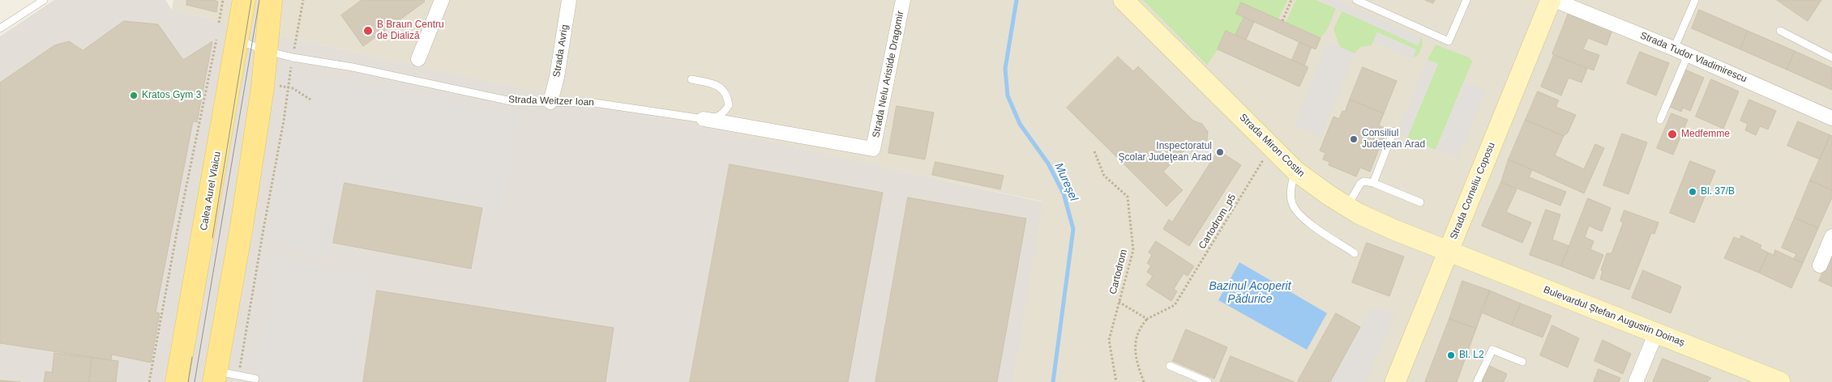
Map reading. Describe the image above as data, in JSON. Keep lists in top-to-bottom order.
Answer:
{
  "streets": {
    "main road": [
      "Strada Miron Costin",
      "Calea Aurel Vlaicu",
      "Strada Corneliu Coposu",
      "Bulevardul Ștefan Augustin Doinaș"
    ],
    "street": [
      "Strada Avrig",
      "Strada Tudor Vladimirescu",
      "Strada Nelu Aristide Dragomir",
      "Strada Weitzer Ioan"
    ],
    "path": ["Cartodrom_p5", "Cartodrom"]
  },
  "crossings": [
    ["Strada Avrig", "Strada Weitzer Ioan"],
    ["Strada Tudor Vladimirescu", "Strada Corneliu Coposu"],
    ["Strada Nelu Aristide Dragomir", "Strada Weitzer Ioan"],
    ["Strada Weitzer Ioan", "Calea Aurel Vlaicu"],
    ["Strada Miron Costin", "Strada Corneliu Coposu"],
    ["Strada Miron Costin", "Cartodrom_p5"],
    ["Strada Miron Costin", "Bulevardul Ștefan Augustin Doinaș"],
    ["Strada Corneliu Coposu", "Bulevardul Ștefan Augustin Doinaș"]
  ],
  "water": ["Mureșel", "Bazinul Acoperit Pădurice"],
  "places": [
    "B Braun Centru de Dializă",
    "Kratos Gym 3",
    "Medfemme",
    "Consiliul Județean Arad",
    "Inspectoratul Şcolar Judeţean Arad",
    "Bl. 37/B",
    "Bl. L2"
  ]
}
